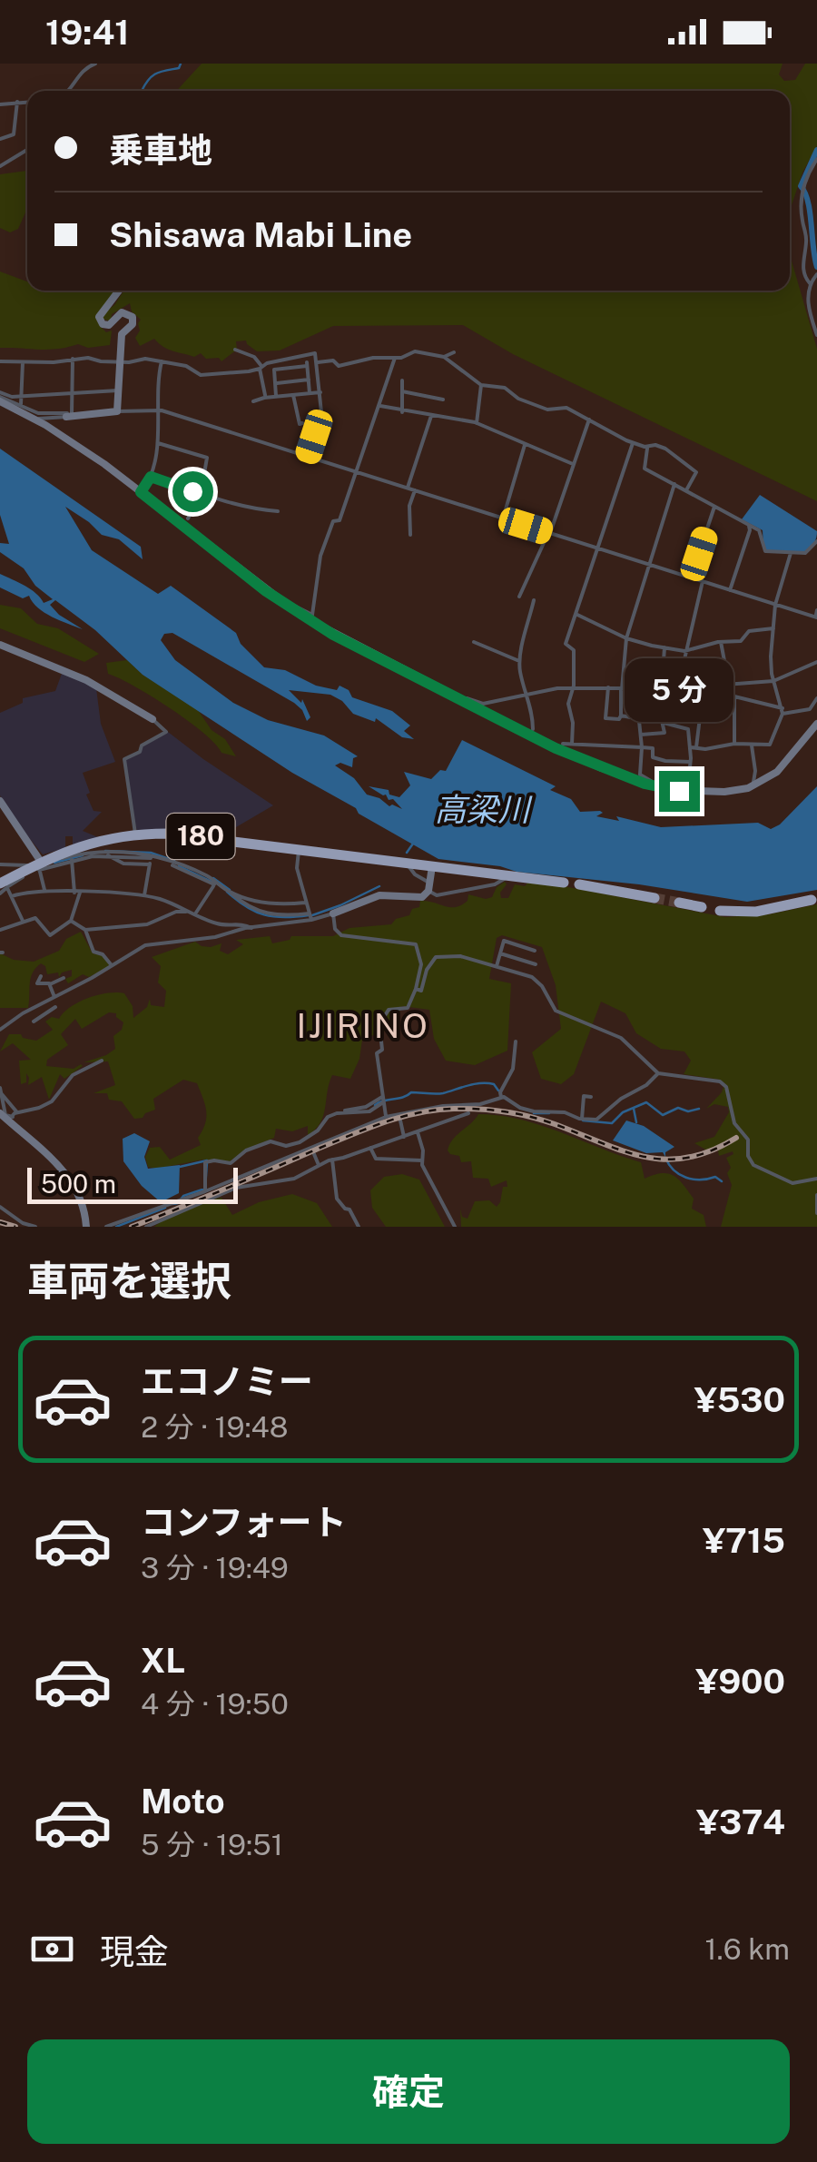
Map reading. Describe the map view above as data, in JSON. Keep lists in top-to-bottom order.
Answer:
{
  "streets": {
    "highway": ["180"]
  },
  "districts": ["IJIRINO"],
  "water": ["高梁川"],
  "scale_bar": "500 m",
  "page": {
    "status": "19:41",
    "banner": ["乗車地", "Shisawa Mabi Line"],
    "bubble": "5 分",
    "scale": "500 m",
    "heading": "車両を選択",
    "list": [
      {
        "name": "エコノミー",
        "note": "2 分 · 19:48",
        "value": "¥530"
      },
      {
        "name": "コンフォート",
        "note": "3 分 · 19:49",
        "value": "¥715"
      },
      {
        "name": "XL",
        "note": "4 分 · 19:50",
        "value": "¥900"
      },
      {
        "name": "Moto",
        "note": "5 分 · 19:51",
        "value": "¥374"
      }
    ],
    "pay": ["現金", "1.6 km"],
    "buttons": "確定"
  }
}
